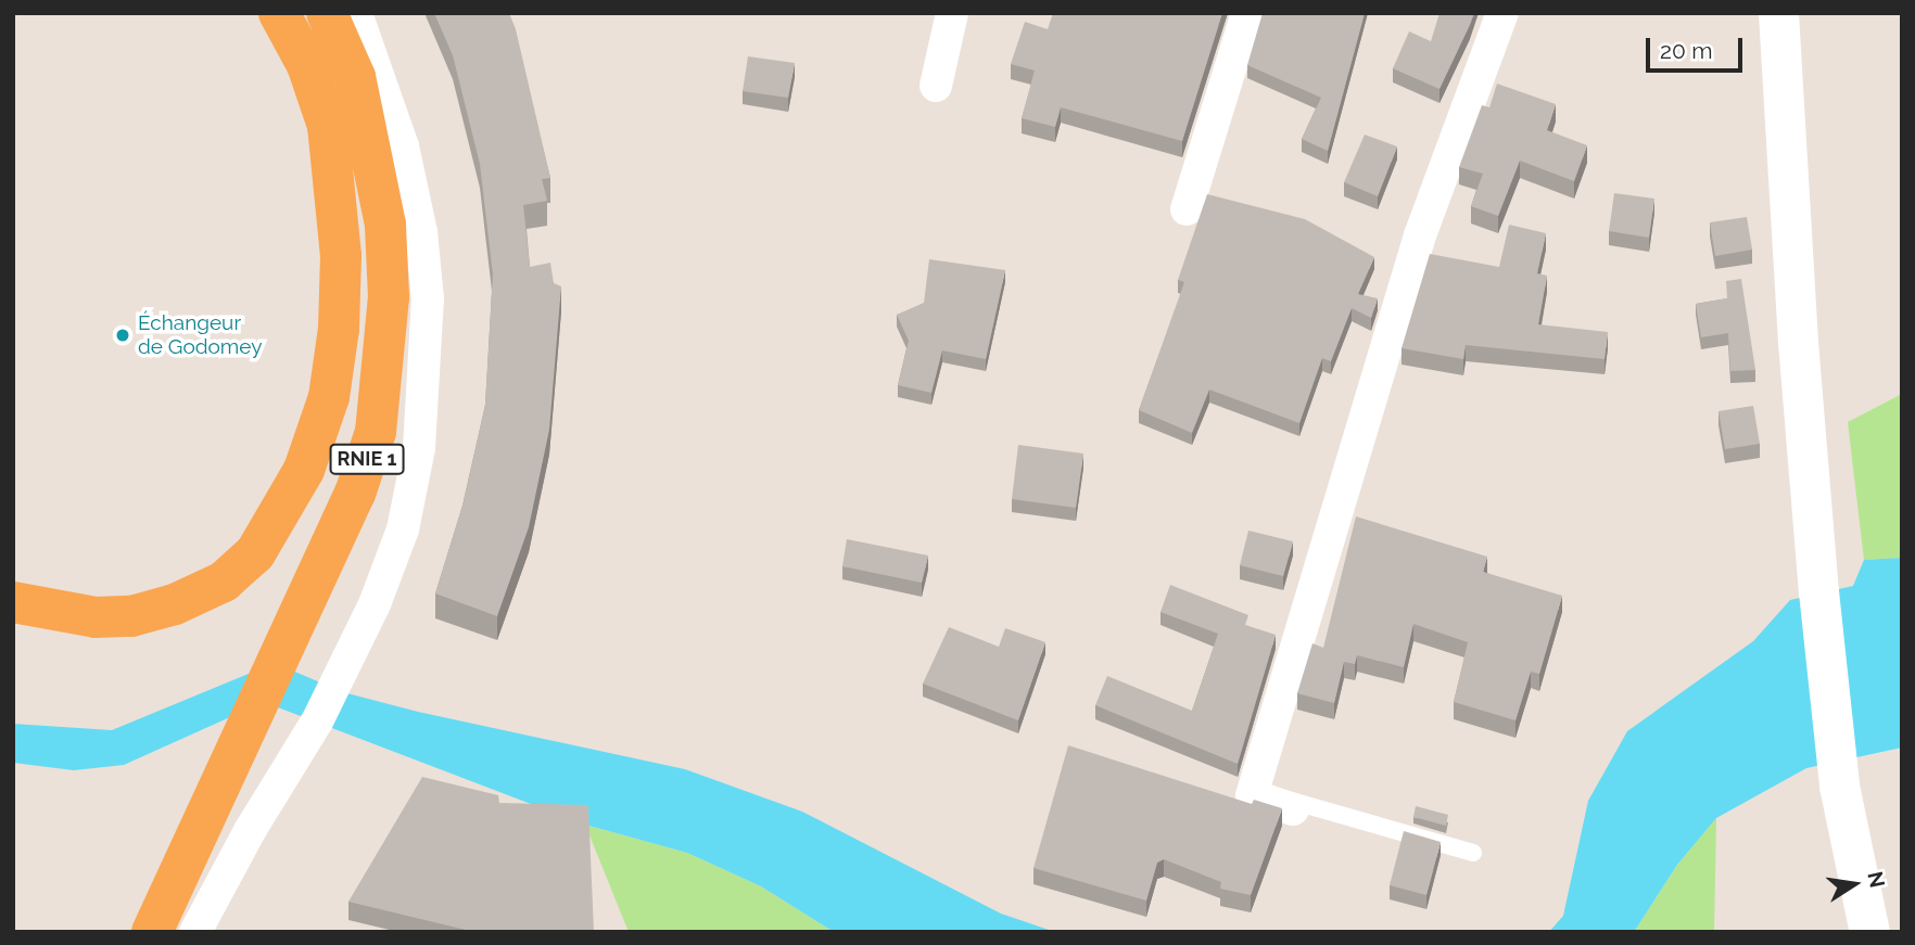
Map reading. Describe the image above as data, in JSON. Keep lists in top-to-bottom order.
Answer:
{
  "streets": {
    "highway": ["RNIE 1"]
  },
  "places": ["Échangeur de Godomey"],
  "scale_bar": "20 m",
  "north": "right"
}
